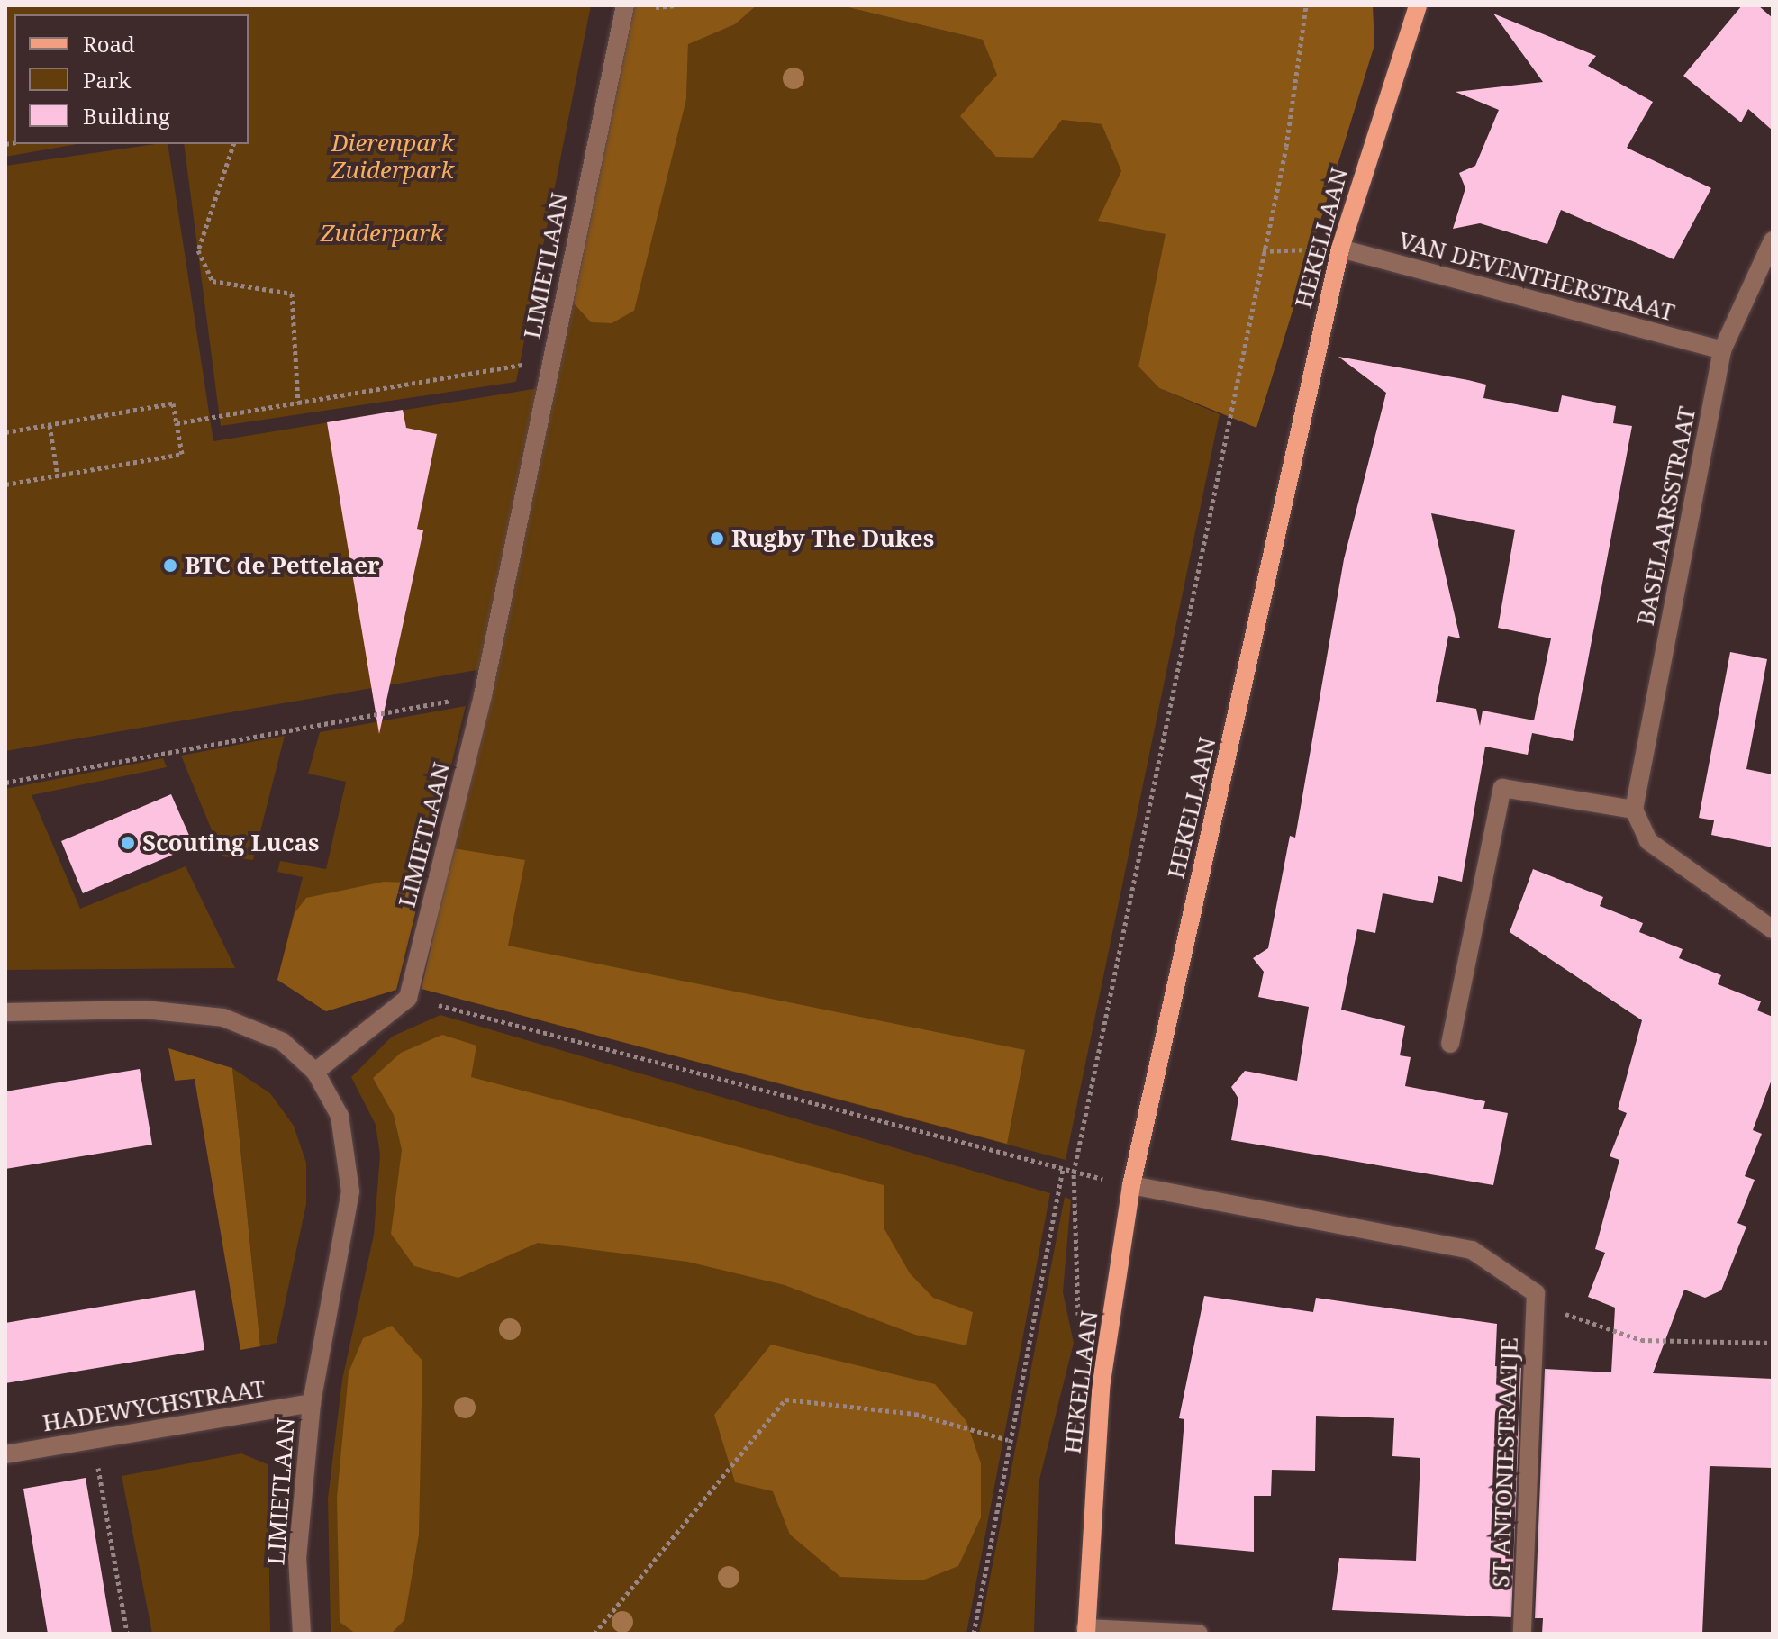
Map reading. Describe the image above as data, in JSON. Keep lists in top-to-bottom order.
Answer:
{
  "streets": {
    "main road": ["HEKELLAAN"],
    "street": [
      "LIMIETLAAN",
      "VAN DEVENTHERSTRAAT",
      "BASELAARSSTRAAT",
      "HADEWYCHSTRAAT",
      "ST ANTONIESTRAATJE"
    ]
  },
  "crossings": [
    ["HEKELLAAN", "VAN DEVENTHERSTRAAT"],
    ["LIMIETLAAN", "HADEWYCHSTRAAT"],
    ["VAN DEVENTHERSTRAAT", "BASELAARSSTRAAT"]
  ],
  "parks": ["Dierenpark Zuiderpark", "Zuiderpark"],
  "places": ["Rugby The Dukes", "BTC de Pettelaer", "Scouting Lucas"],
  "legend": ["Road", "Park", "Building"]
}
